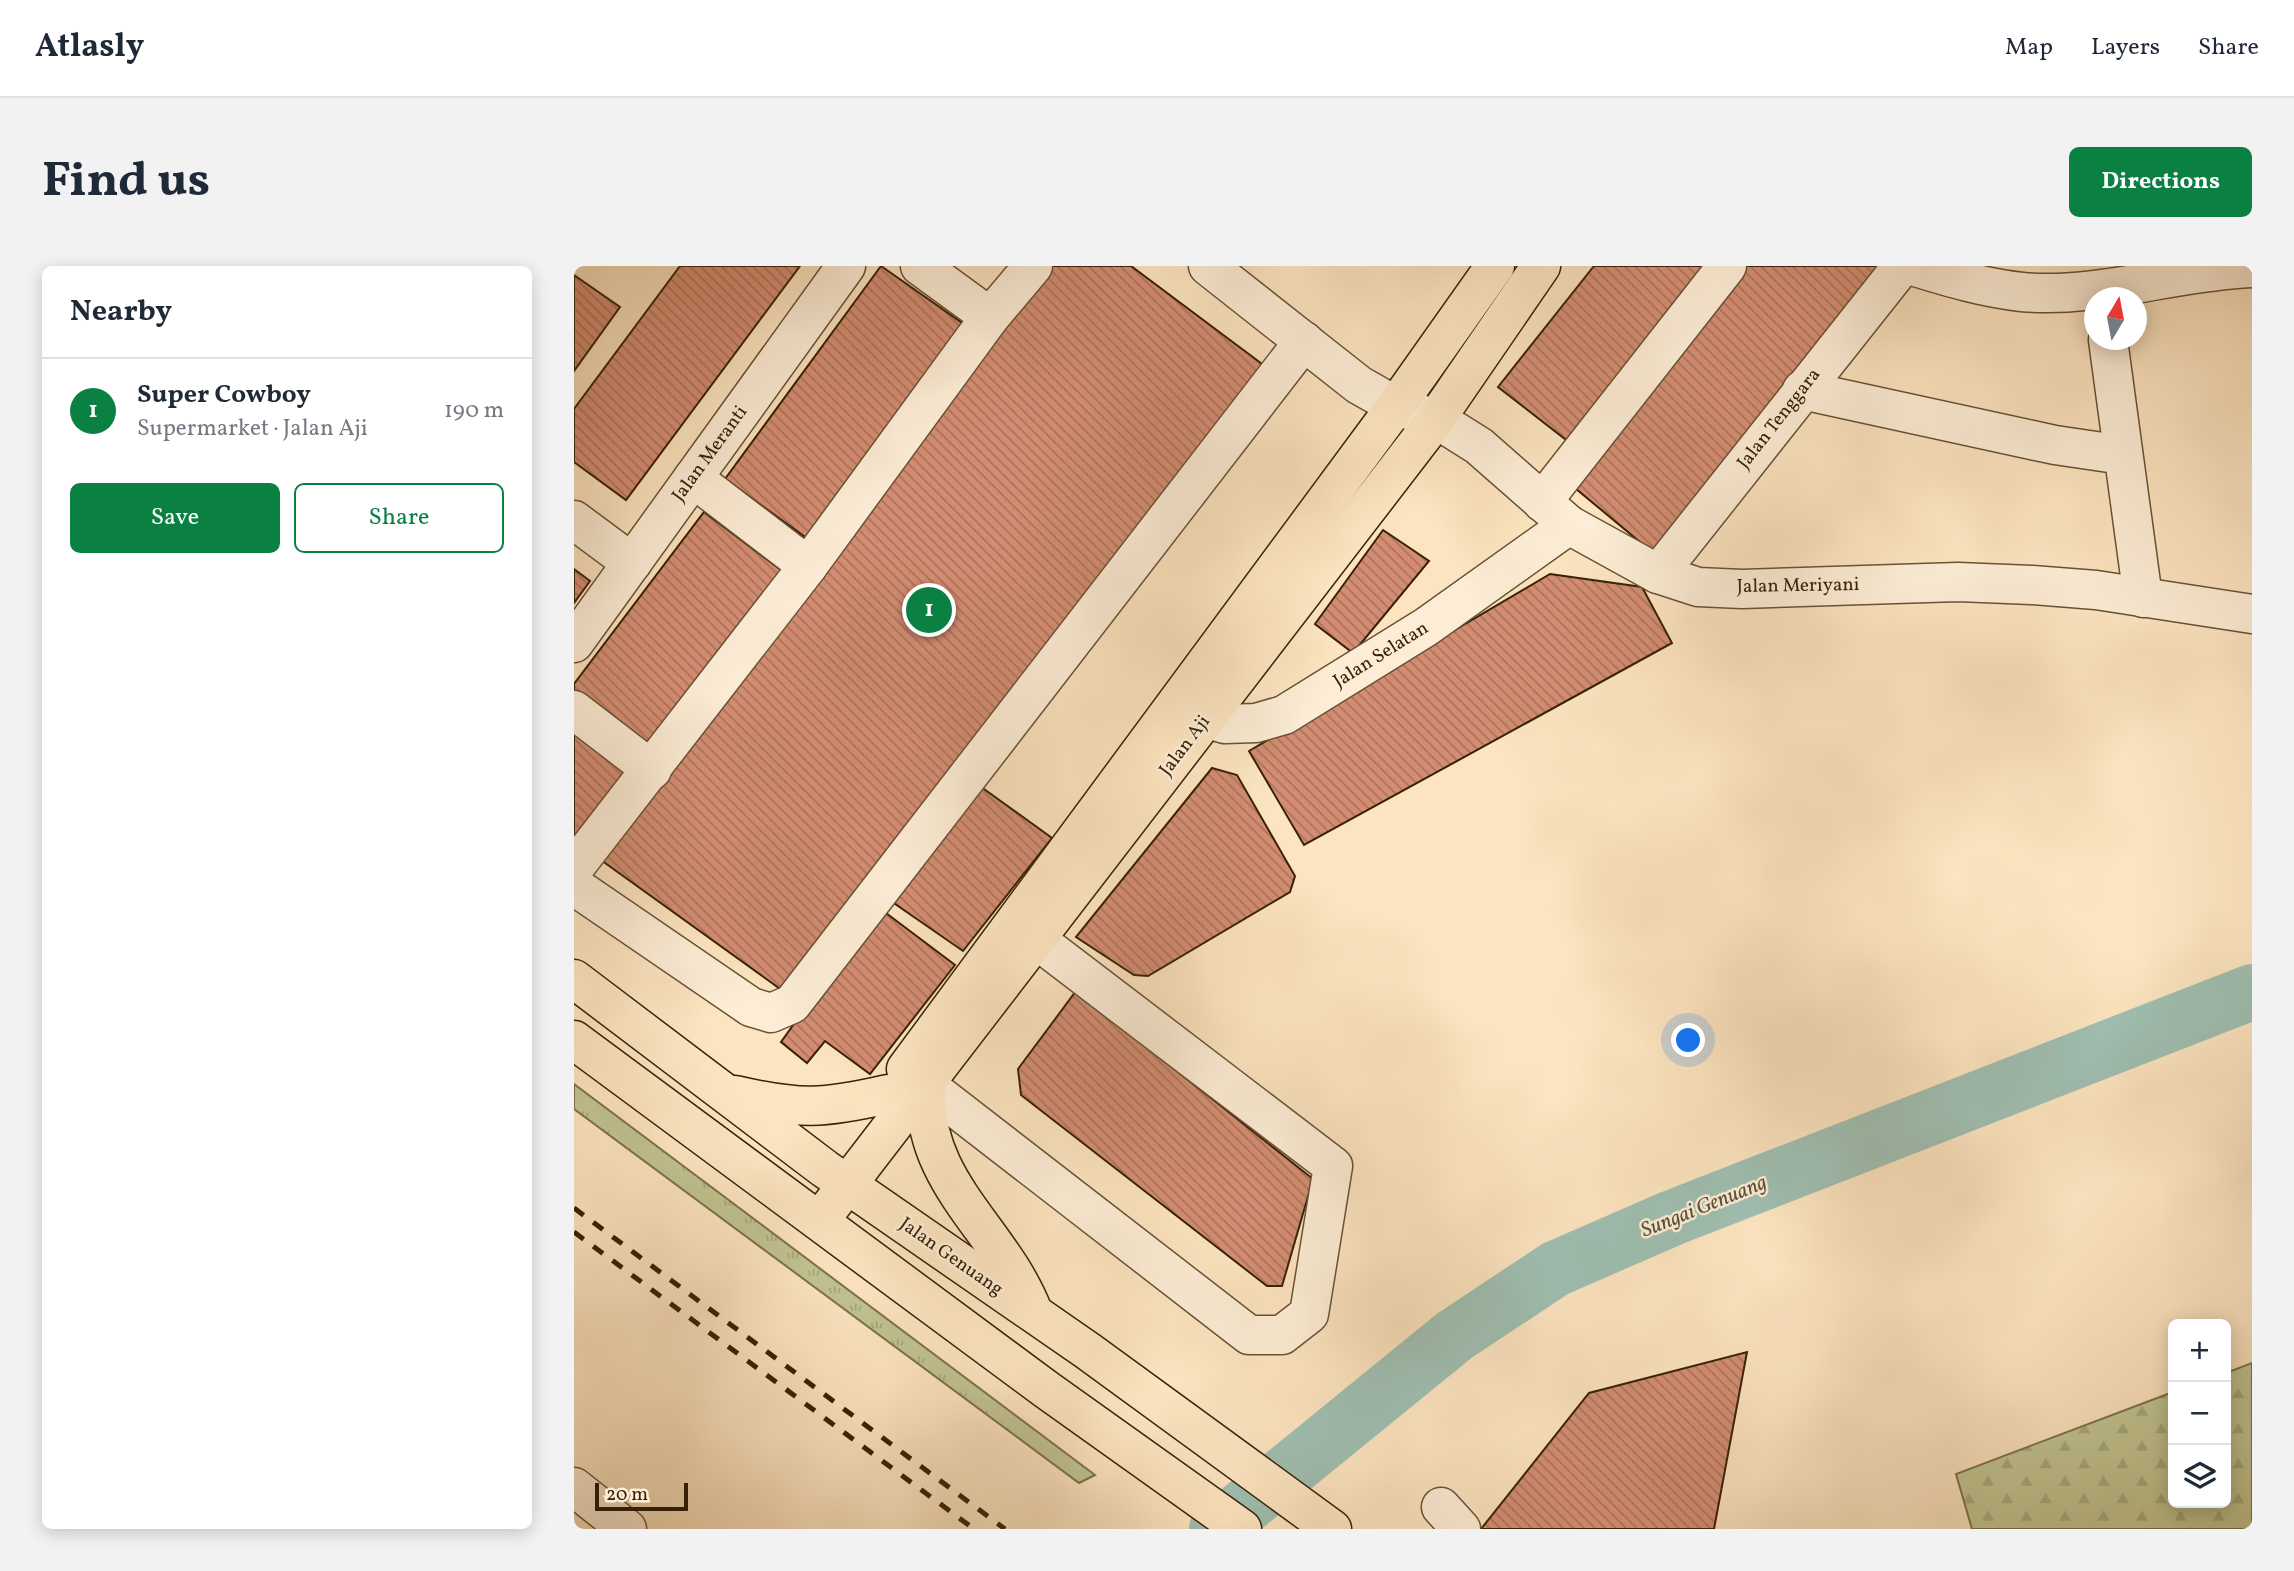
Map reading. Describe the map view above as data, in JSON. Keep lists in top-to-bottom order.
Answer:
{
  "streets": {
    "main road": ["Jalan Aji", "Jalan Genuang"],
    "street": [
      "Jalan Tenggara",
      "Jalan Meranti",
      "Jalan Meriyani",
      "Jalan Selatan"
    ]
  },
  "crossings": [
    ["Jalan Tenggara", "Jalan Meriyani"],
    ["Jalan Meriyani", "Jalan Selatan"],
    ["Jalan Meriyani", "Jalan Aji"],
    ["Jalan Selatan", "Jalan Aji"],
    ["Jalan Aji", "Jalan Genuang"]
  ],
  "water": ["Sungai Genuang"],
  "scale_bar": "20 m",
  "north": "top",
  "page": {
    "header": "Atlasly",
    "nav": ["Map", "Layers", "Share"],
    "buttons": [
      "Directions",
      ["Save", "Share"]
    ],
    "title": "Find us",
    "heading": "Nearby",
    "list": [
      {
        "mark": "1",
        "name": "Super Cowboy",
        "note": "Supermarket · Jalan Aji",
        "value": "190 m"
      }
    ],
    "pins": "1",
    "map_buttons": ["+", "−"],
    "scale": "20 m"
  }
}
